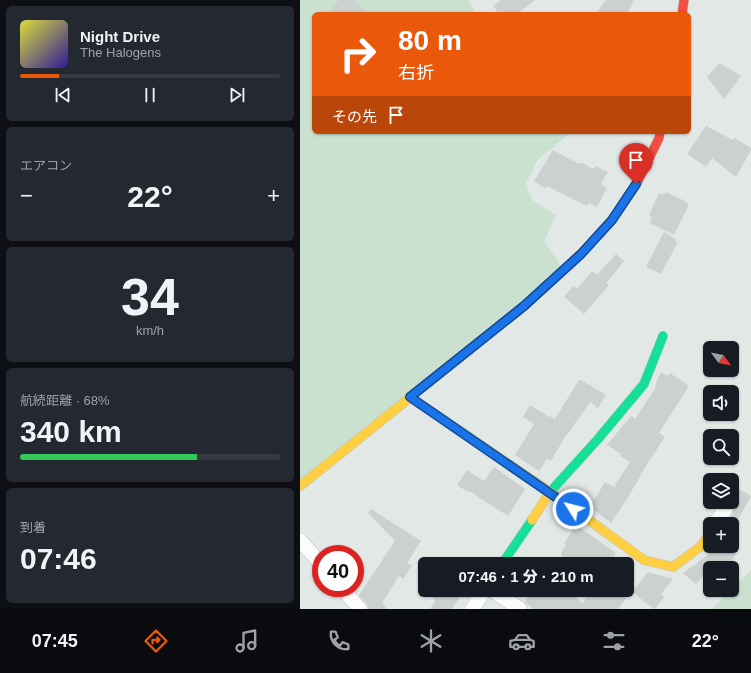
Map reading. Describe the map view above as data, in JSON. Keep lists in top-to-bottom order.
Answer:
{
  "north": "bottom right",
  "page": {
    "turn": ["80 m", "右折"],
    "song": ["Night Drive", "The Halogens"],
    "then": "その先",
    "tile": [
      "エアコン",
      ["34", "km/h"],
      ["航続距離 · 68%", "340 km"],
      ["到着", "07:46"]
    ],
    "heat": ["−", "22°", "+"],
    "map_buttons": ["+", "−"],
    "limit": "40",
    "trip": "07:46 · 1 分 · 210 m",
    "tabs": ["07:45", "22°"]
  }
}
